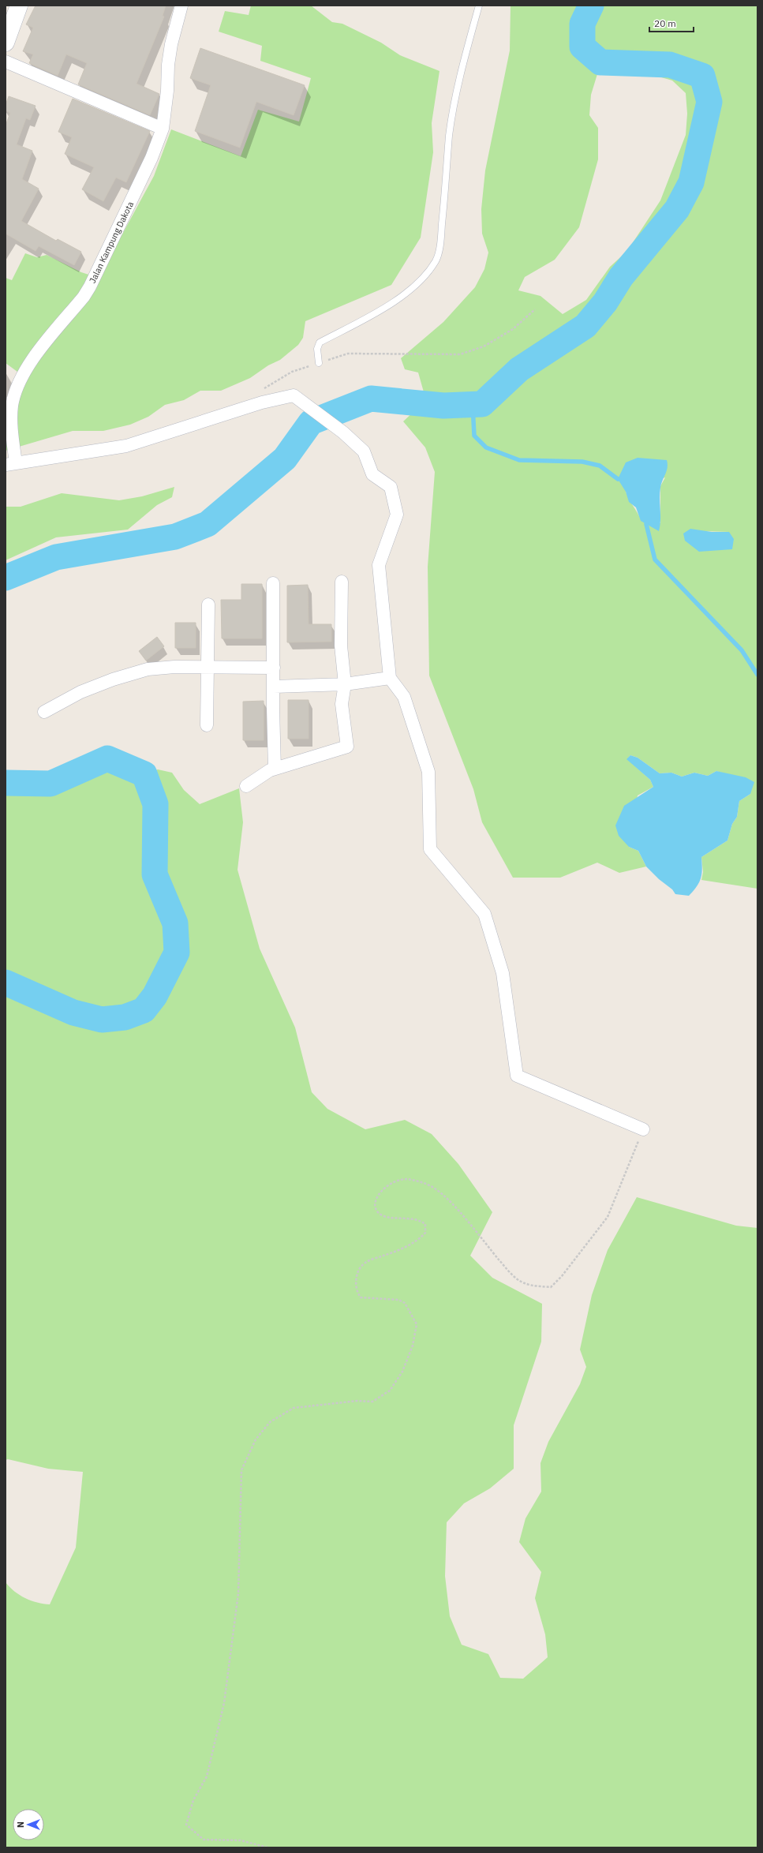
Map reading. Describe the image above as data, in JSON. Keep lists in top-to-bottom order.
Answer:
{
  "streets": {
    "street": ["Jalan Kampung Dakota"]
  },
  "scale_bar": "20 m",
  "north": "left"
}
